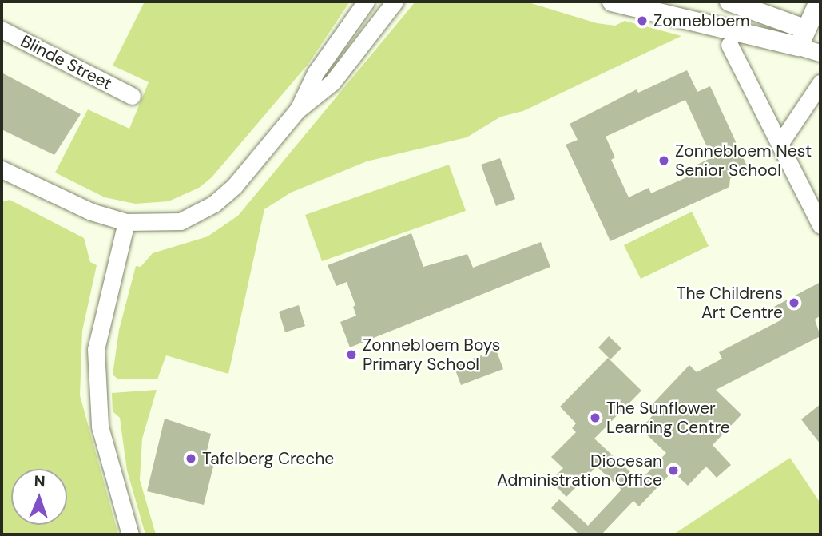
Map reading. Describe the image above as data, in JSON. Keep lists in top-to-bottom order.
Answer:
{
  "streets": {
    "street": ["Blinde Street"]
  },
  "places": [
    "Zonnebloem",
    "Zonnebloem Nest Senior School",
    "The Childrens Art Centre",
    "Zonnebloem Boys Primary School",
    "The Sunflower Learning Centre",
    "Tafelberg Creche",
    "Diocesan Administration Office"
  ],
  "north": "top"
}
